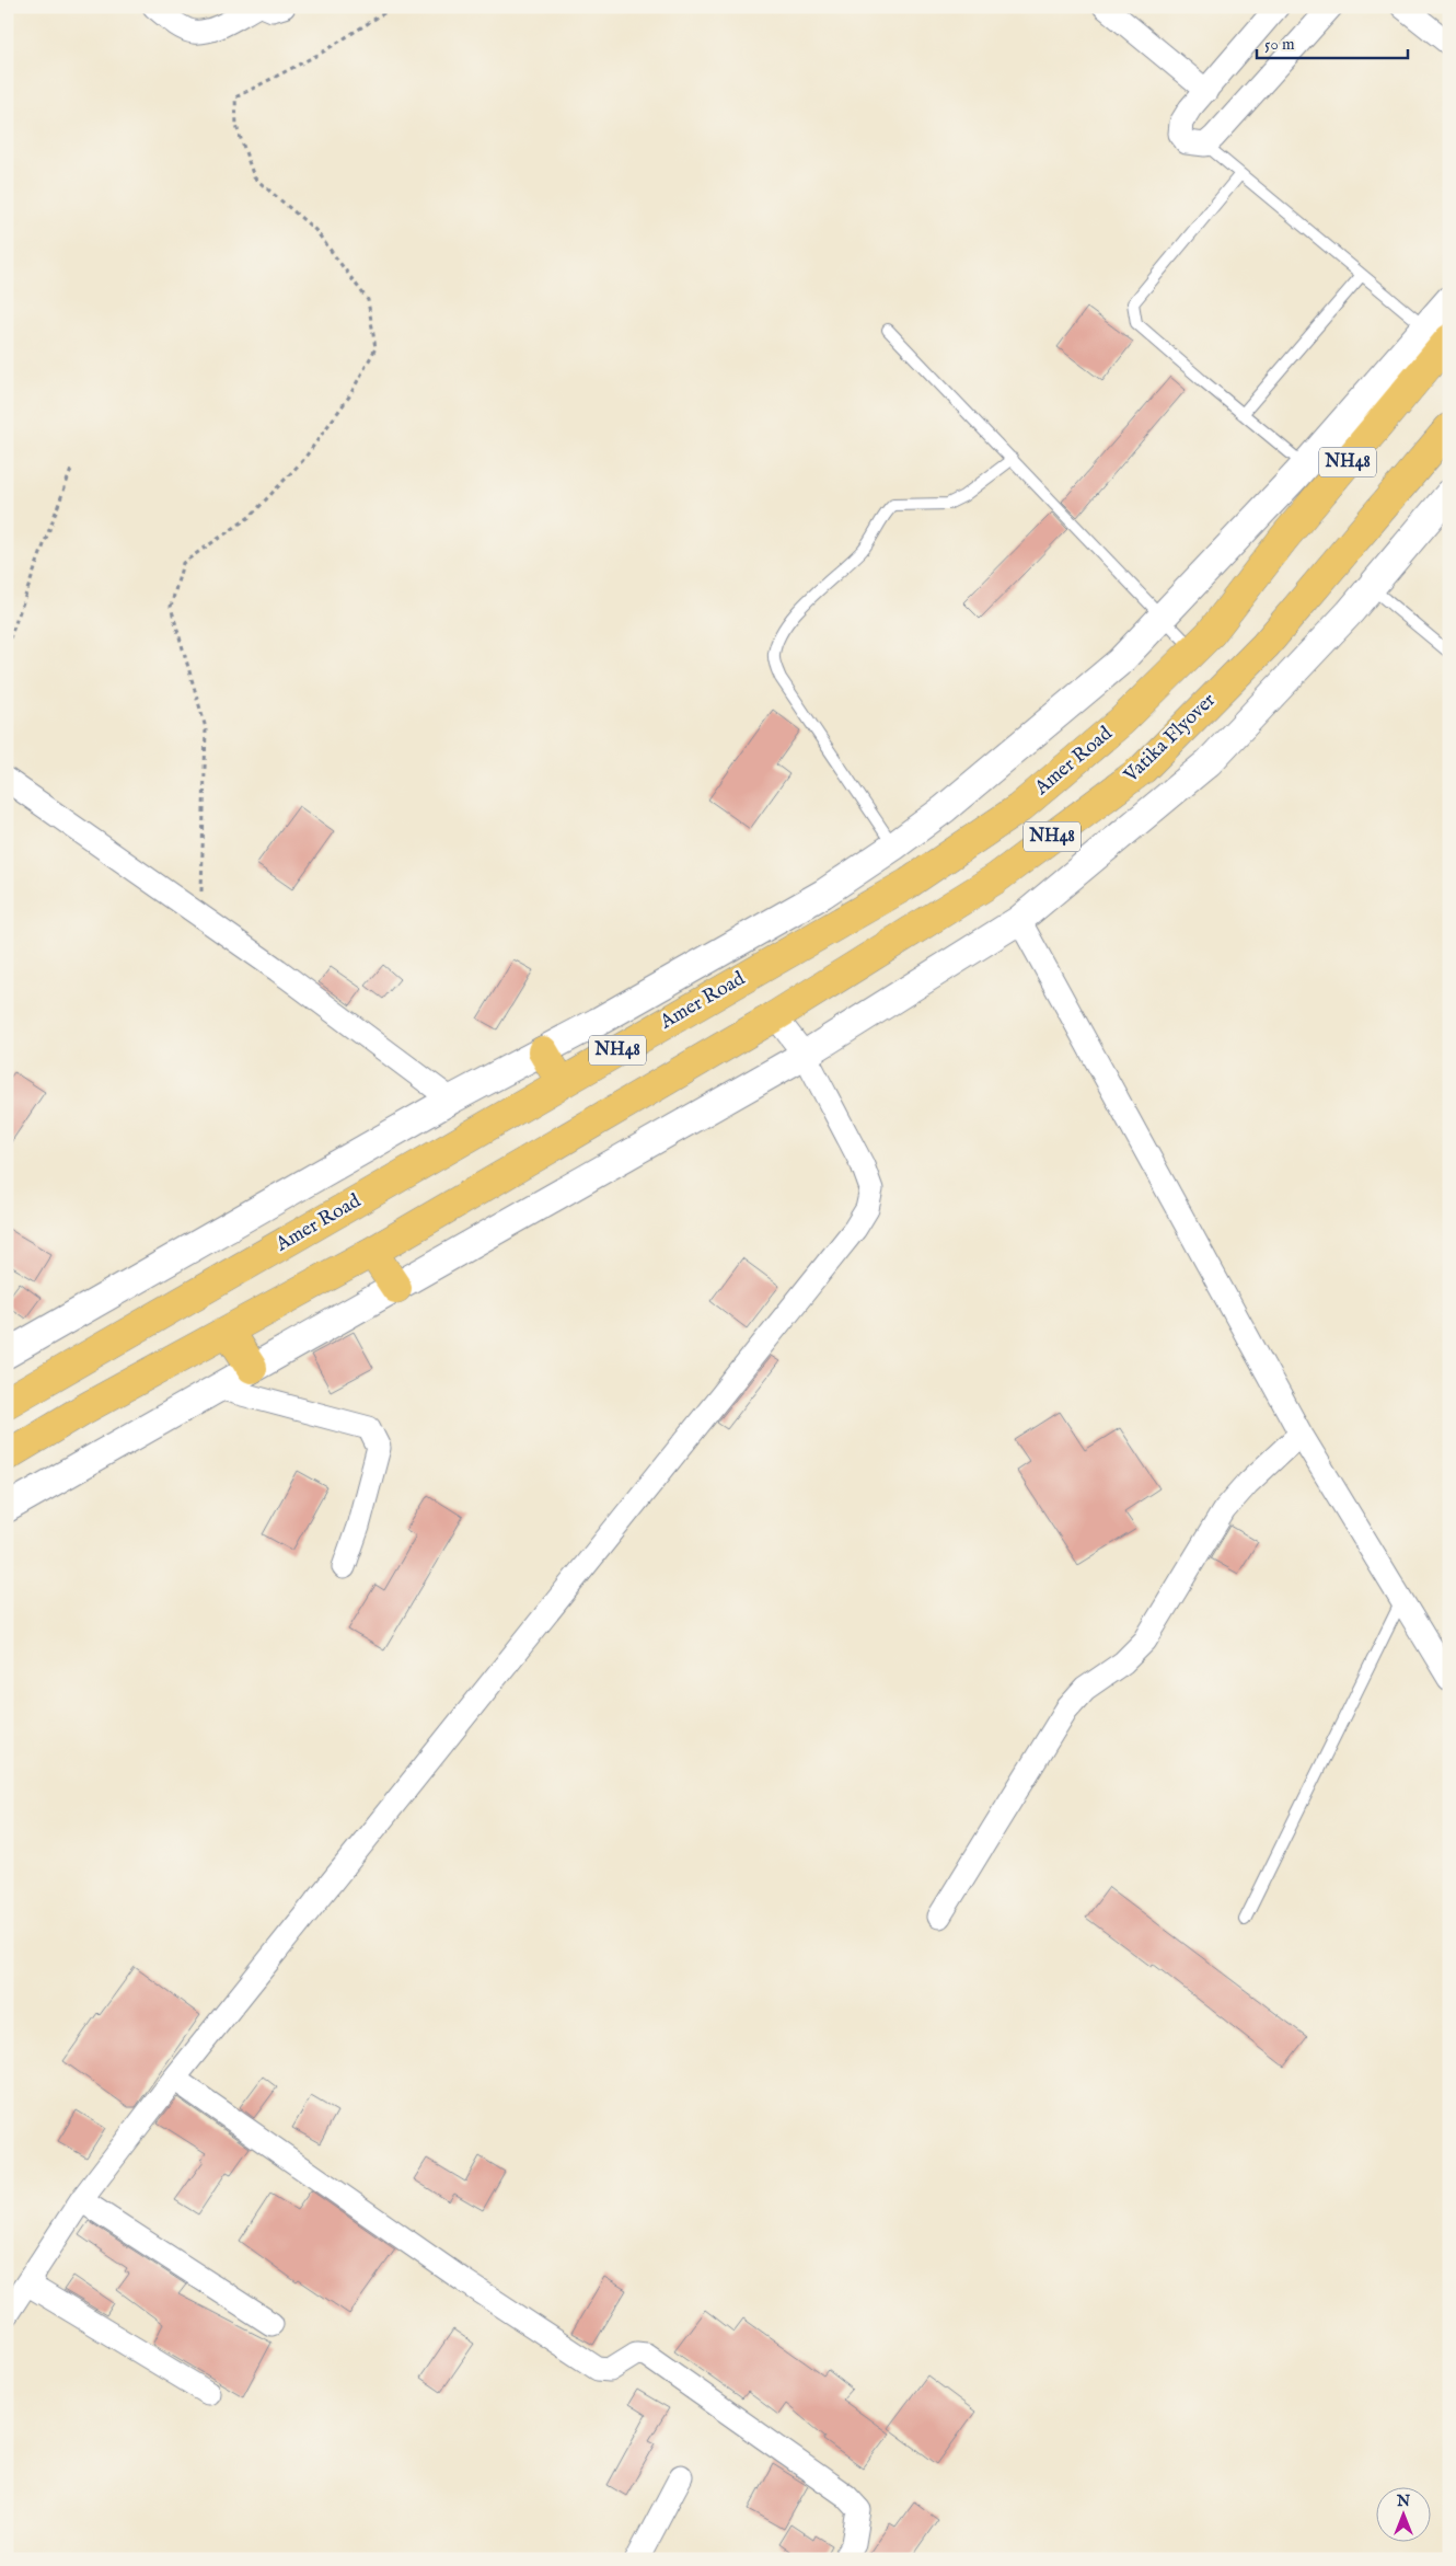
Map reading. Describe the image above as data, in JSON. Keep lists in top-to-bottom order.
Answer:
{
  "streets": {
    "highway": ["NH48", "Vatika Flyover", "Amer Road"]
  },
  "crossings": [
    ["NH48", "Vatika Flyover"],
    ["NH48", "Amer Road"]
  ],
  "scale_bar": "50 m",
  "north": "top"
}
